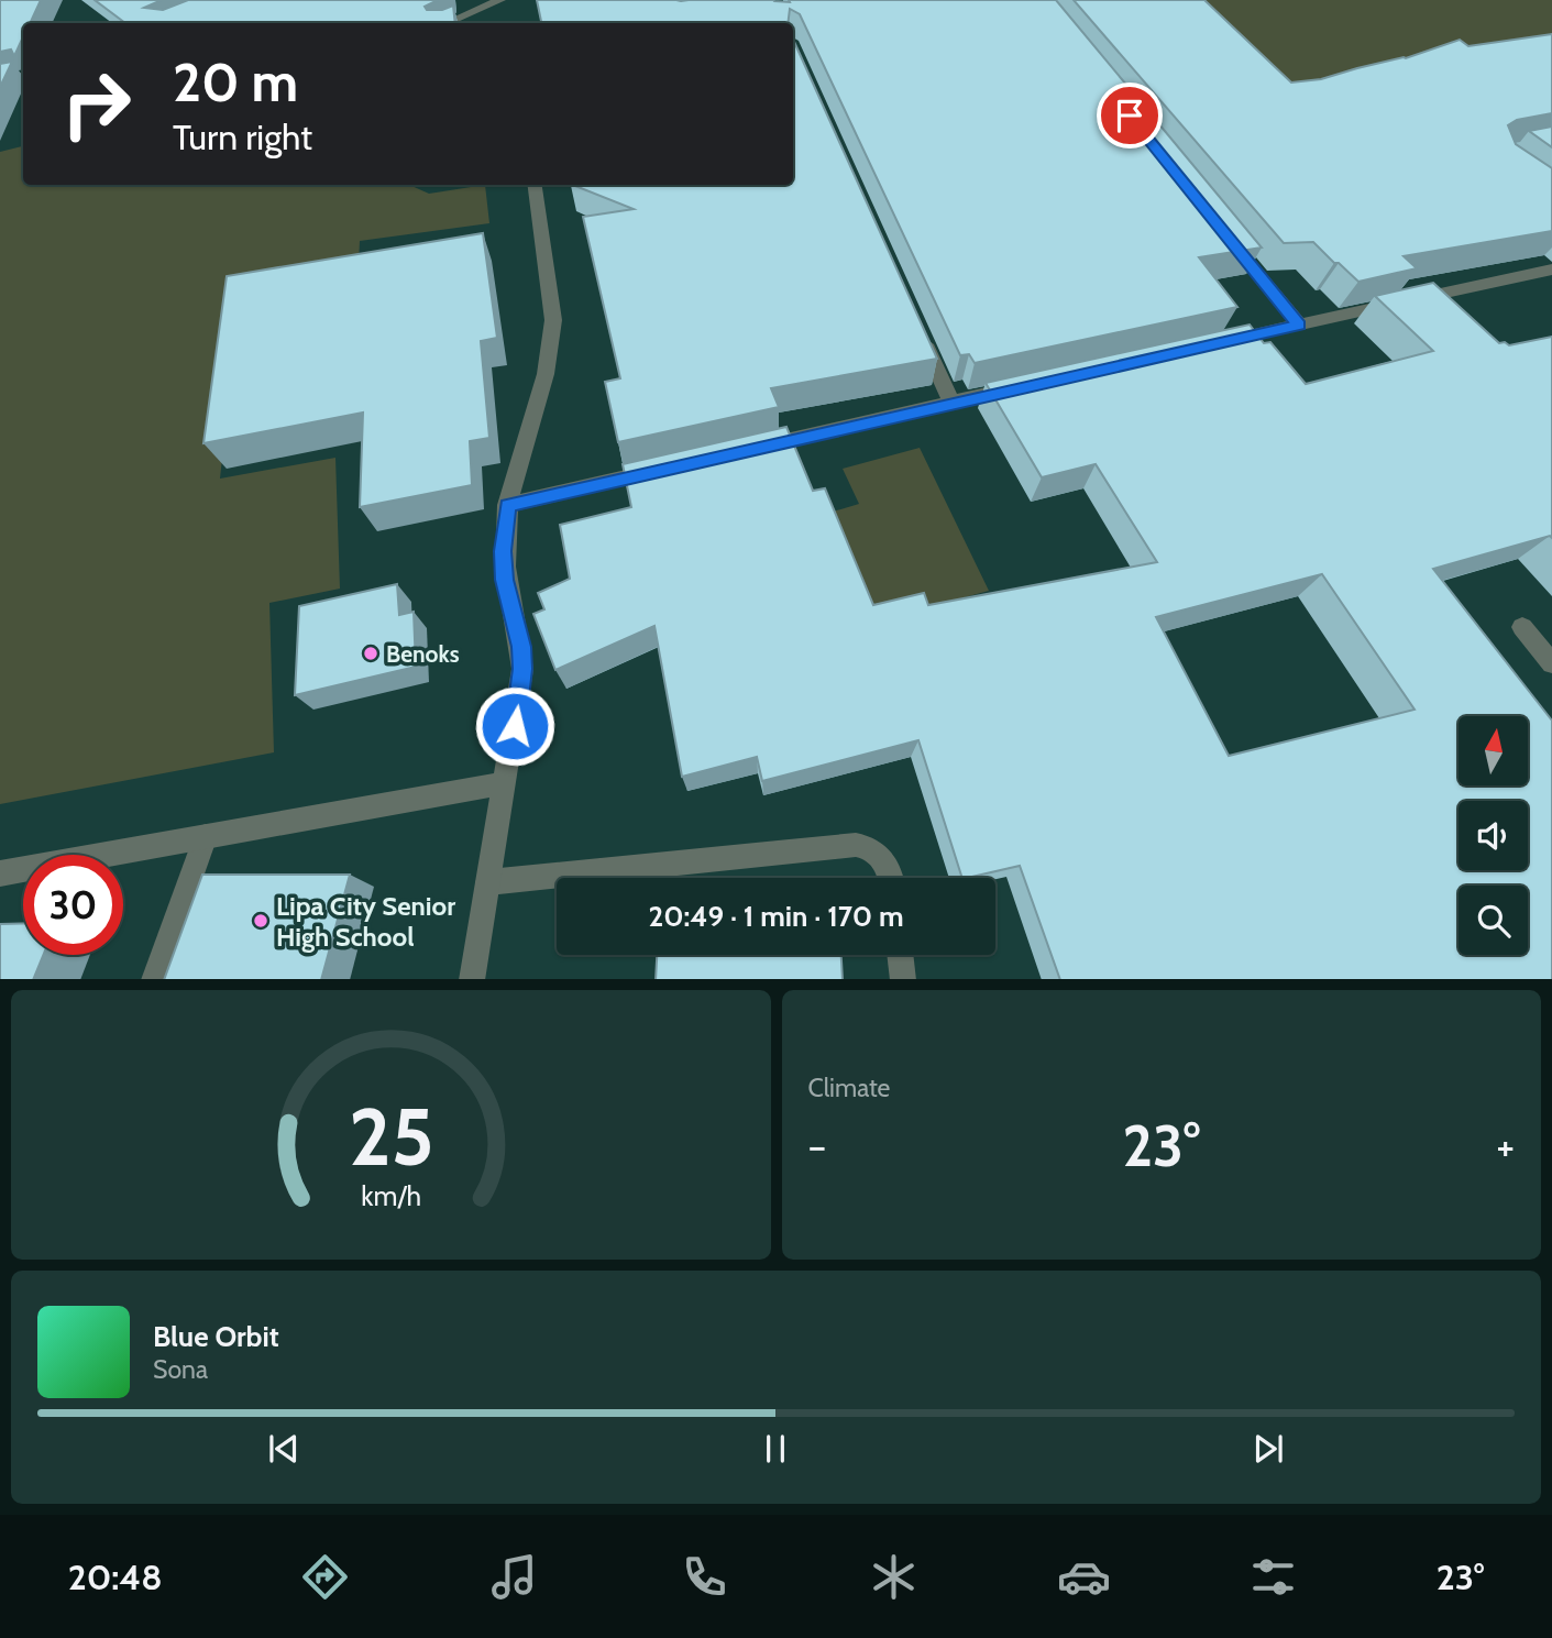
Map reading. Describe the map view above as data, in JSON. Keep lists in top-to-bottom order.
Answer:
{
  "places": ["Benoks", "Lipa City Senior High School"],
  "north": "top",
  "page": {
    "turn": ["20 m", "Turn right"],
    "limit": "30",
    "trip": "20:49 · 1 min · 170 m",
    "tile": "Climate",
    "heat": ["−", "23°", "+"],
    "song": ["Blue Orbit", "Sona"],
    "tabs": ["20:48", "23°"],
    "gauge": ["25", "km/h"]
  }
}
